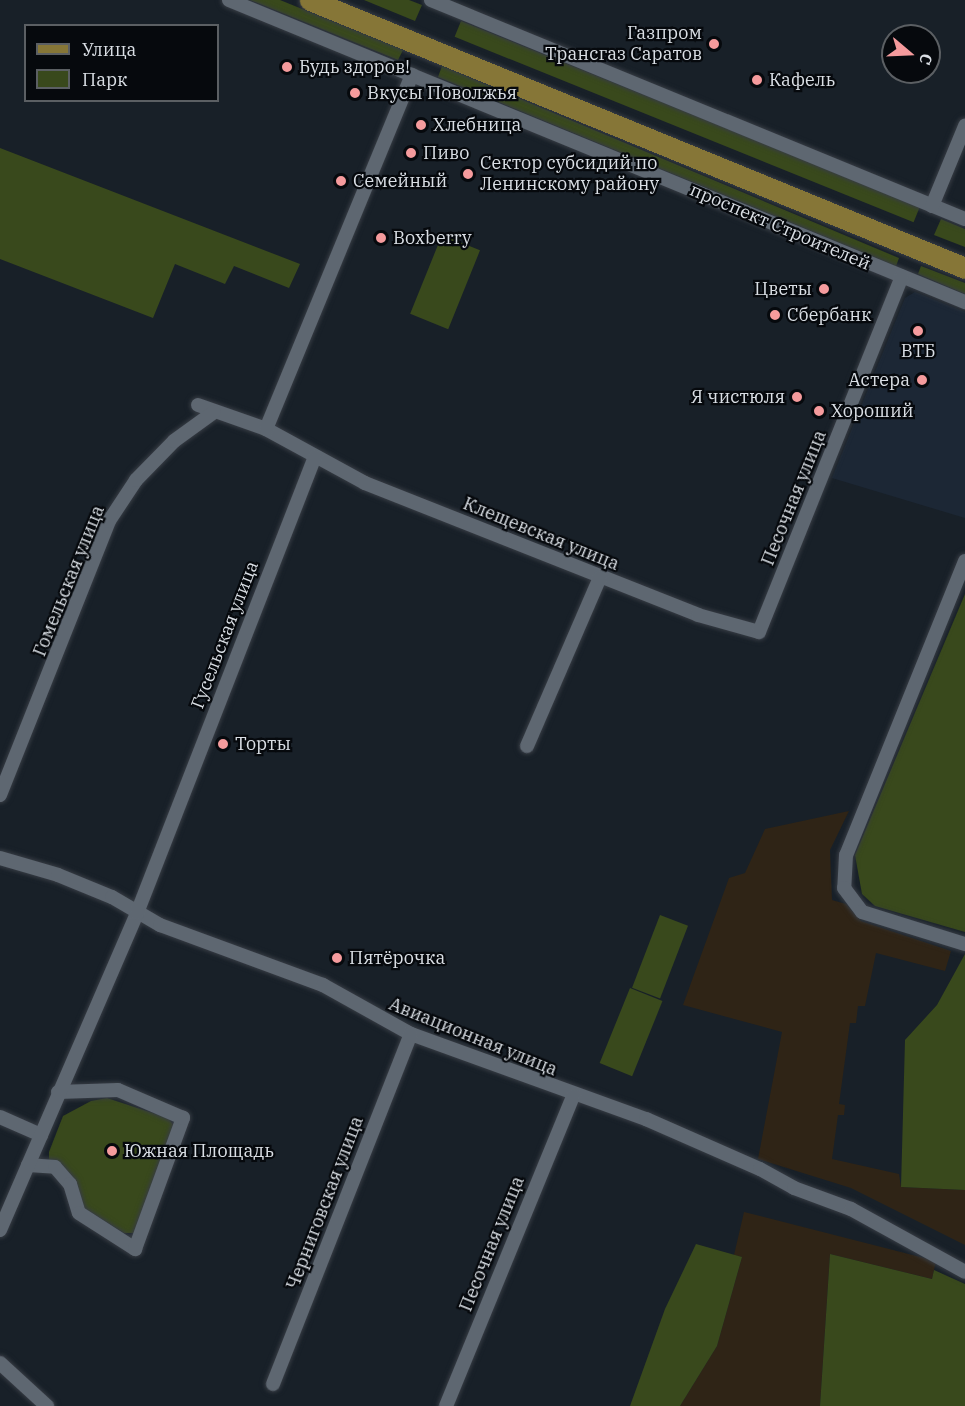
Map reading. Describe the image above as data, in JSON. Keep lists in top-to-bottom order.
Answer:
{
  "streets": {
    "main road": ["проспект Строителей"],
    "street": [
      "Песочная улица",
      "Клещевская улица",
      "Гомельская улица",
      "Гусельская улица",
      "Авиационная улица",
      "Черниговская улица"
    ]
  },
  "crossings": [
    ["проспект Строителей", "Песочная улица"],
    ["Песочная улица", "Клещевская улица"],
    ["Песочная улица", "Авиационная улица"],
    ["Клещевская улица", "Гусельская улица"],
    ["Гусельская улица", "Авиационная улица"],
    ["Авиационная улица", "Черниговская улица"]
  ],
  "places": [
    "Газпром Трансгаз Саратов",
    "Будь здоров!",
    "Кафель",
    "Вкусы Поволжья",
    "Хлебница",
    "Пиво",
    "Сектор субсидий по Ленинскому району",
    "Семейный",
    "Boxberry",
    "Цветы",
    "Сбербанк",
    "ВТБ",
    "Астера",
    "Я чистюля",
    "Хороший",
    "Торты",
    "Пятёрочка",
    "Южная Площадь"
  ],
  "legend": ["Улица", "Парк"],
  "north": "right"
}
